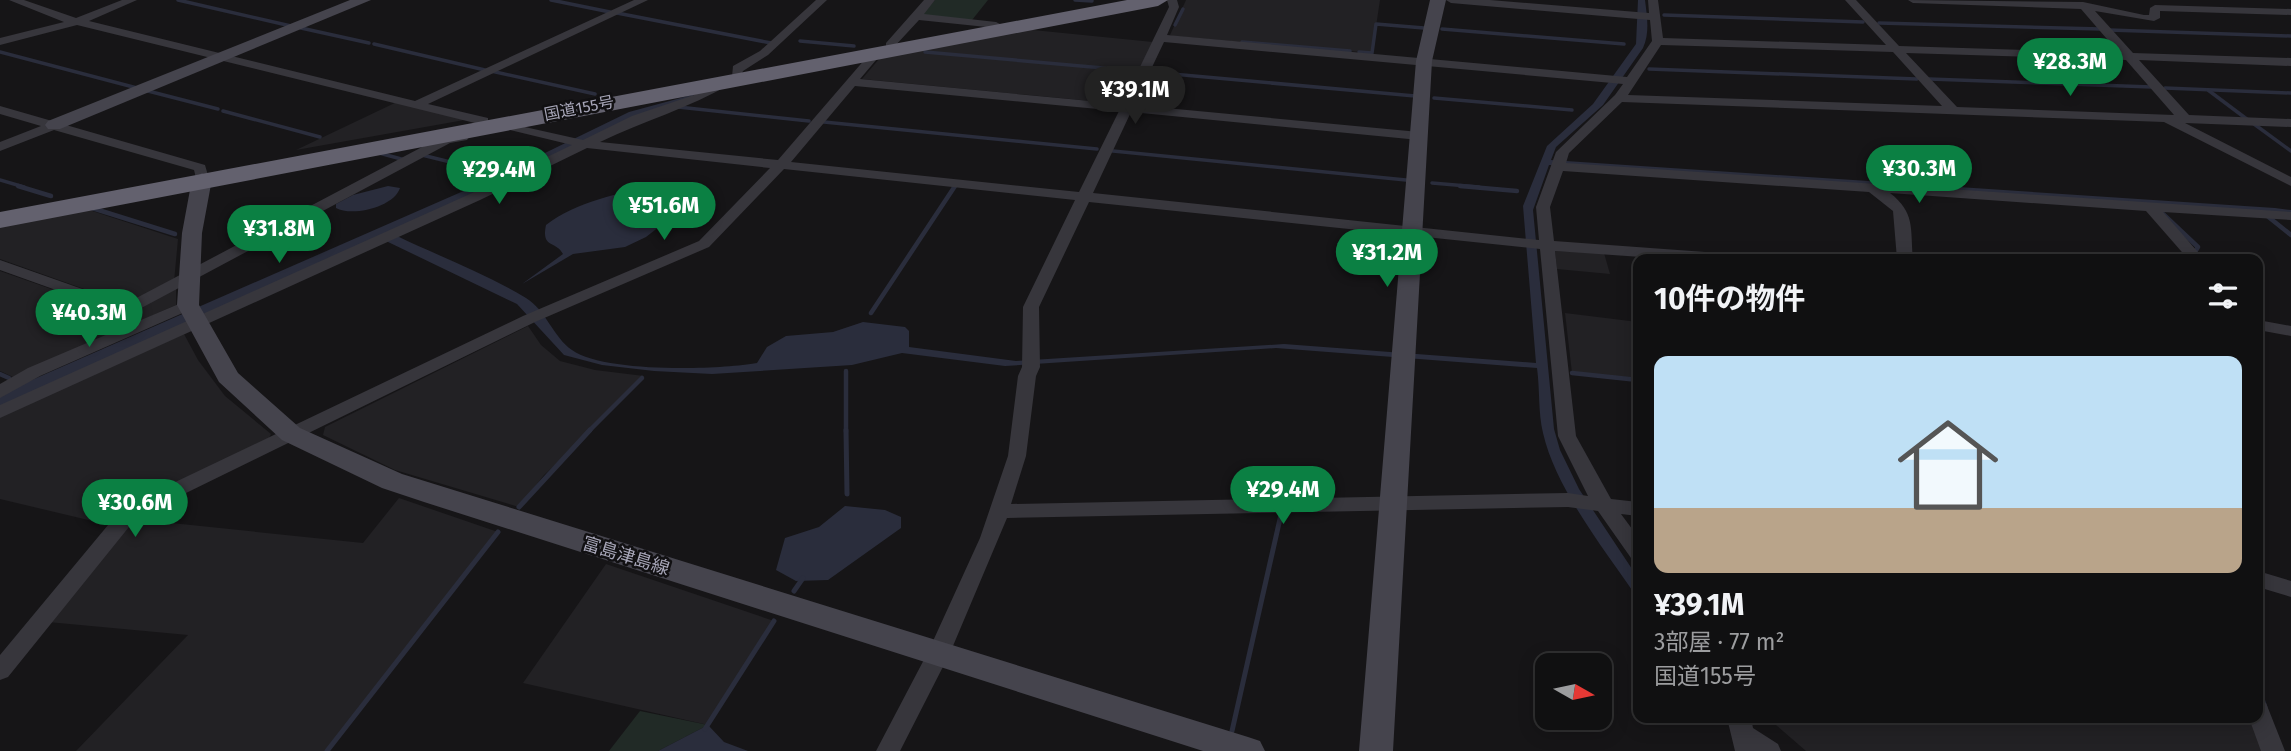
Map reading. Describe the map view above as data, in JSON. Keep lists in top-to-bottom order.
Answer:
{
  "streets": {
    "highway": ["国道155号"],
    "street": ["富島津島線"]
  },
  "north": "right",
  "page": {
    "price": [
      "¥28.3M",
      "¥39.1M",
      "¥30.3M",
      "¥29.4M",
      "¥51.6M",
      "¥31.8M",
      "¥31.2M",
      "¥40.3M",
      "¥29.4M",
      "¥30.6M"
    ],
    "heading": "10件の物件",
    "list": [
      {
        "name": "¥39.1M",
        "note": "3部屋 · 77 m² · 国道155号"
      }
    ]
  }
}
